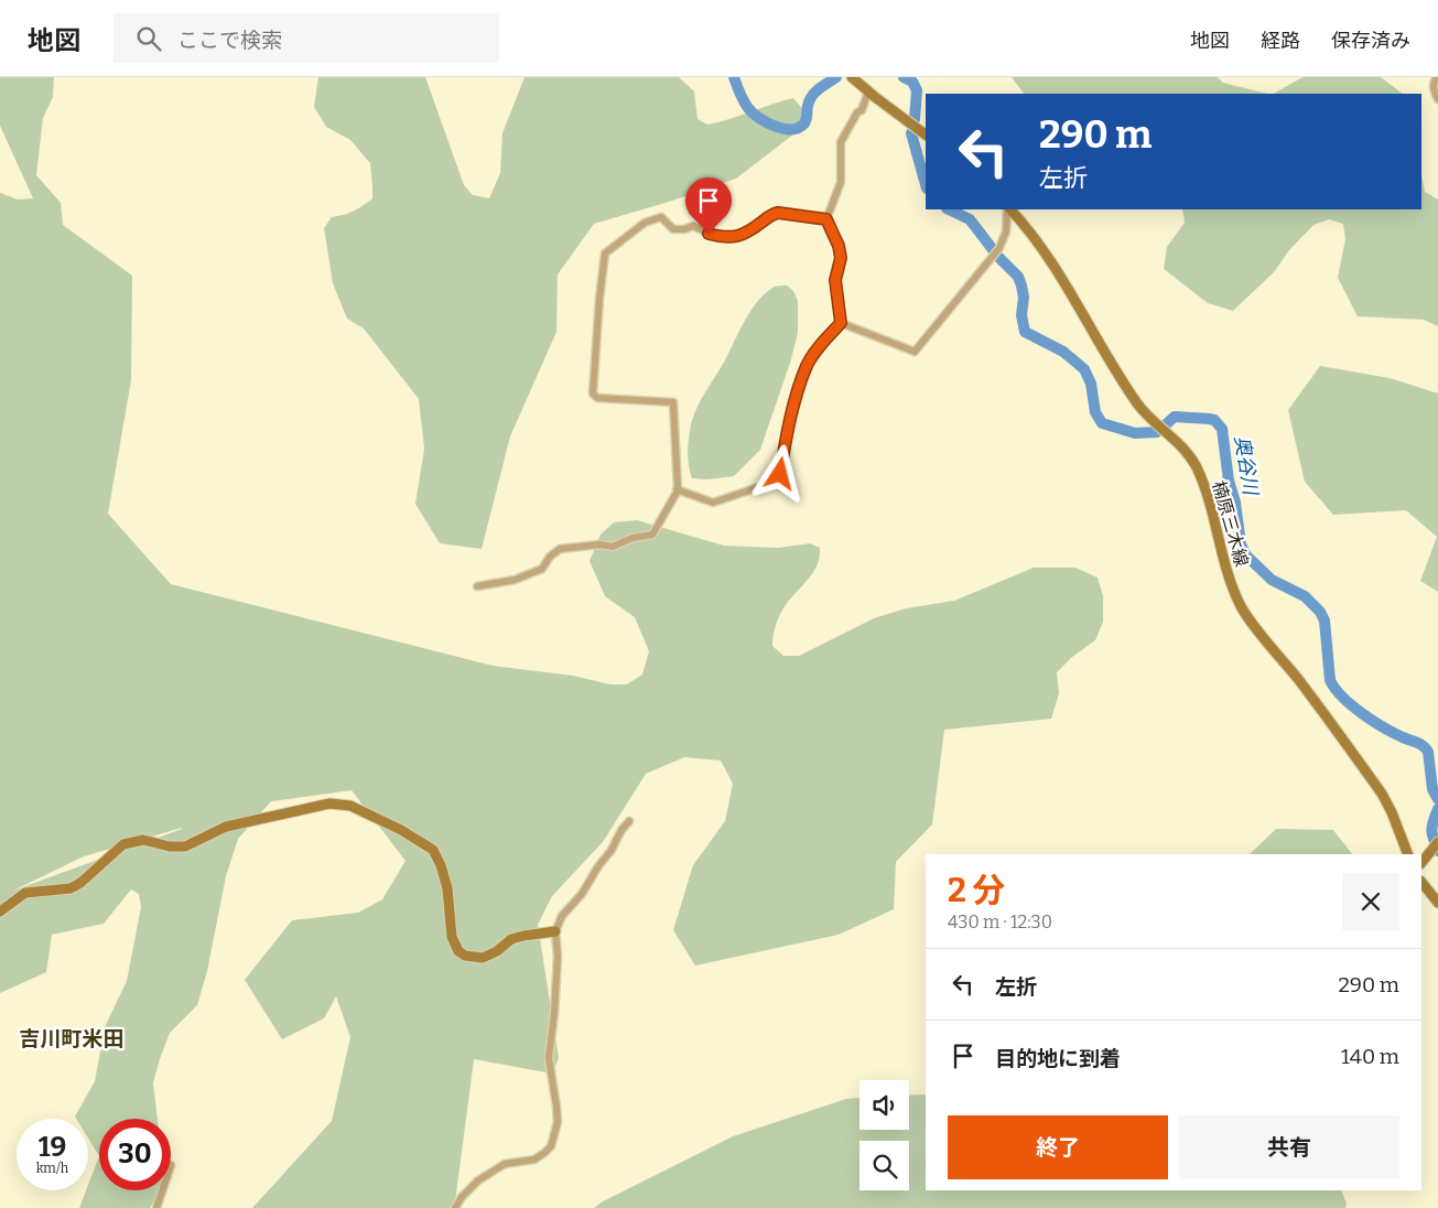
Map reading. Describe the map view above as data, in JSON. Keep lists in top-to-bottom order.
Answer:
{
  "streets": {
    "main road": ["楠原三木線"]
  },
  "districts": ["吉川町米田"],
  "water": ["奥谷川"],
  "page": {
    "header": "地図",
    "search": "ここで検索",
    "nav": ["地図", "経路", "保存済み"],
    "turn": ["290 m", "左折"],
    "heading": ["2 分", "430 m · 12:30"],
    "list": [
      {
        "name": "左折",
        "value": "290 m"
      },
      {
        "name": "目的地に到着",
        "value": "140 m"
      }
    ],
    "buttons": ["終了", "共有"],
    "speed": "19 km/h",
    "limit": "30"
  }
}
